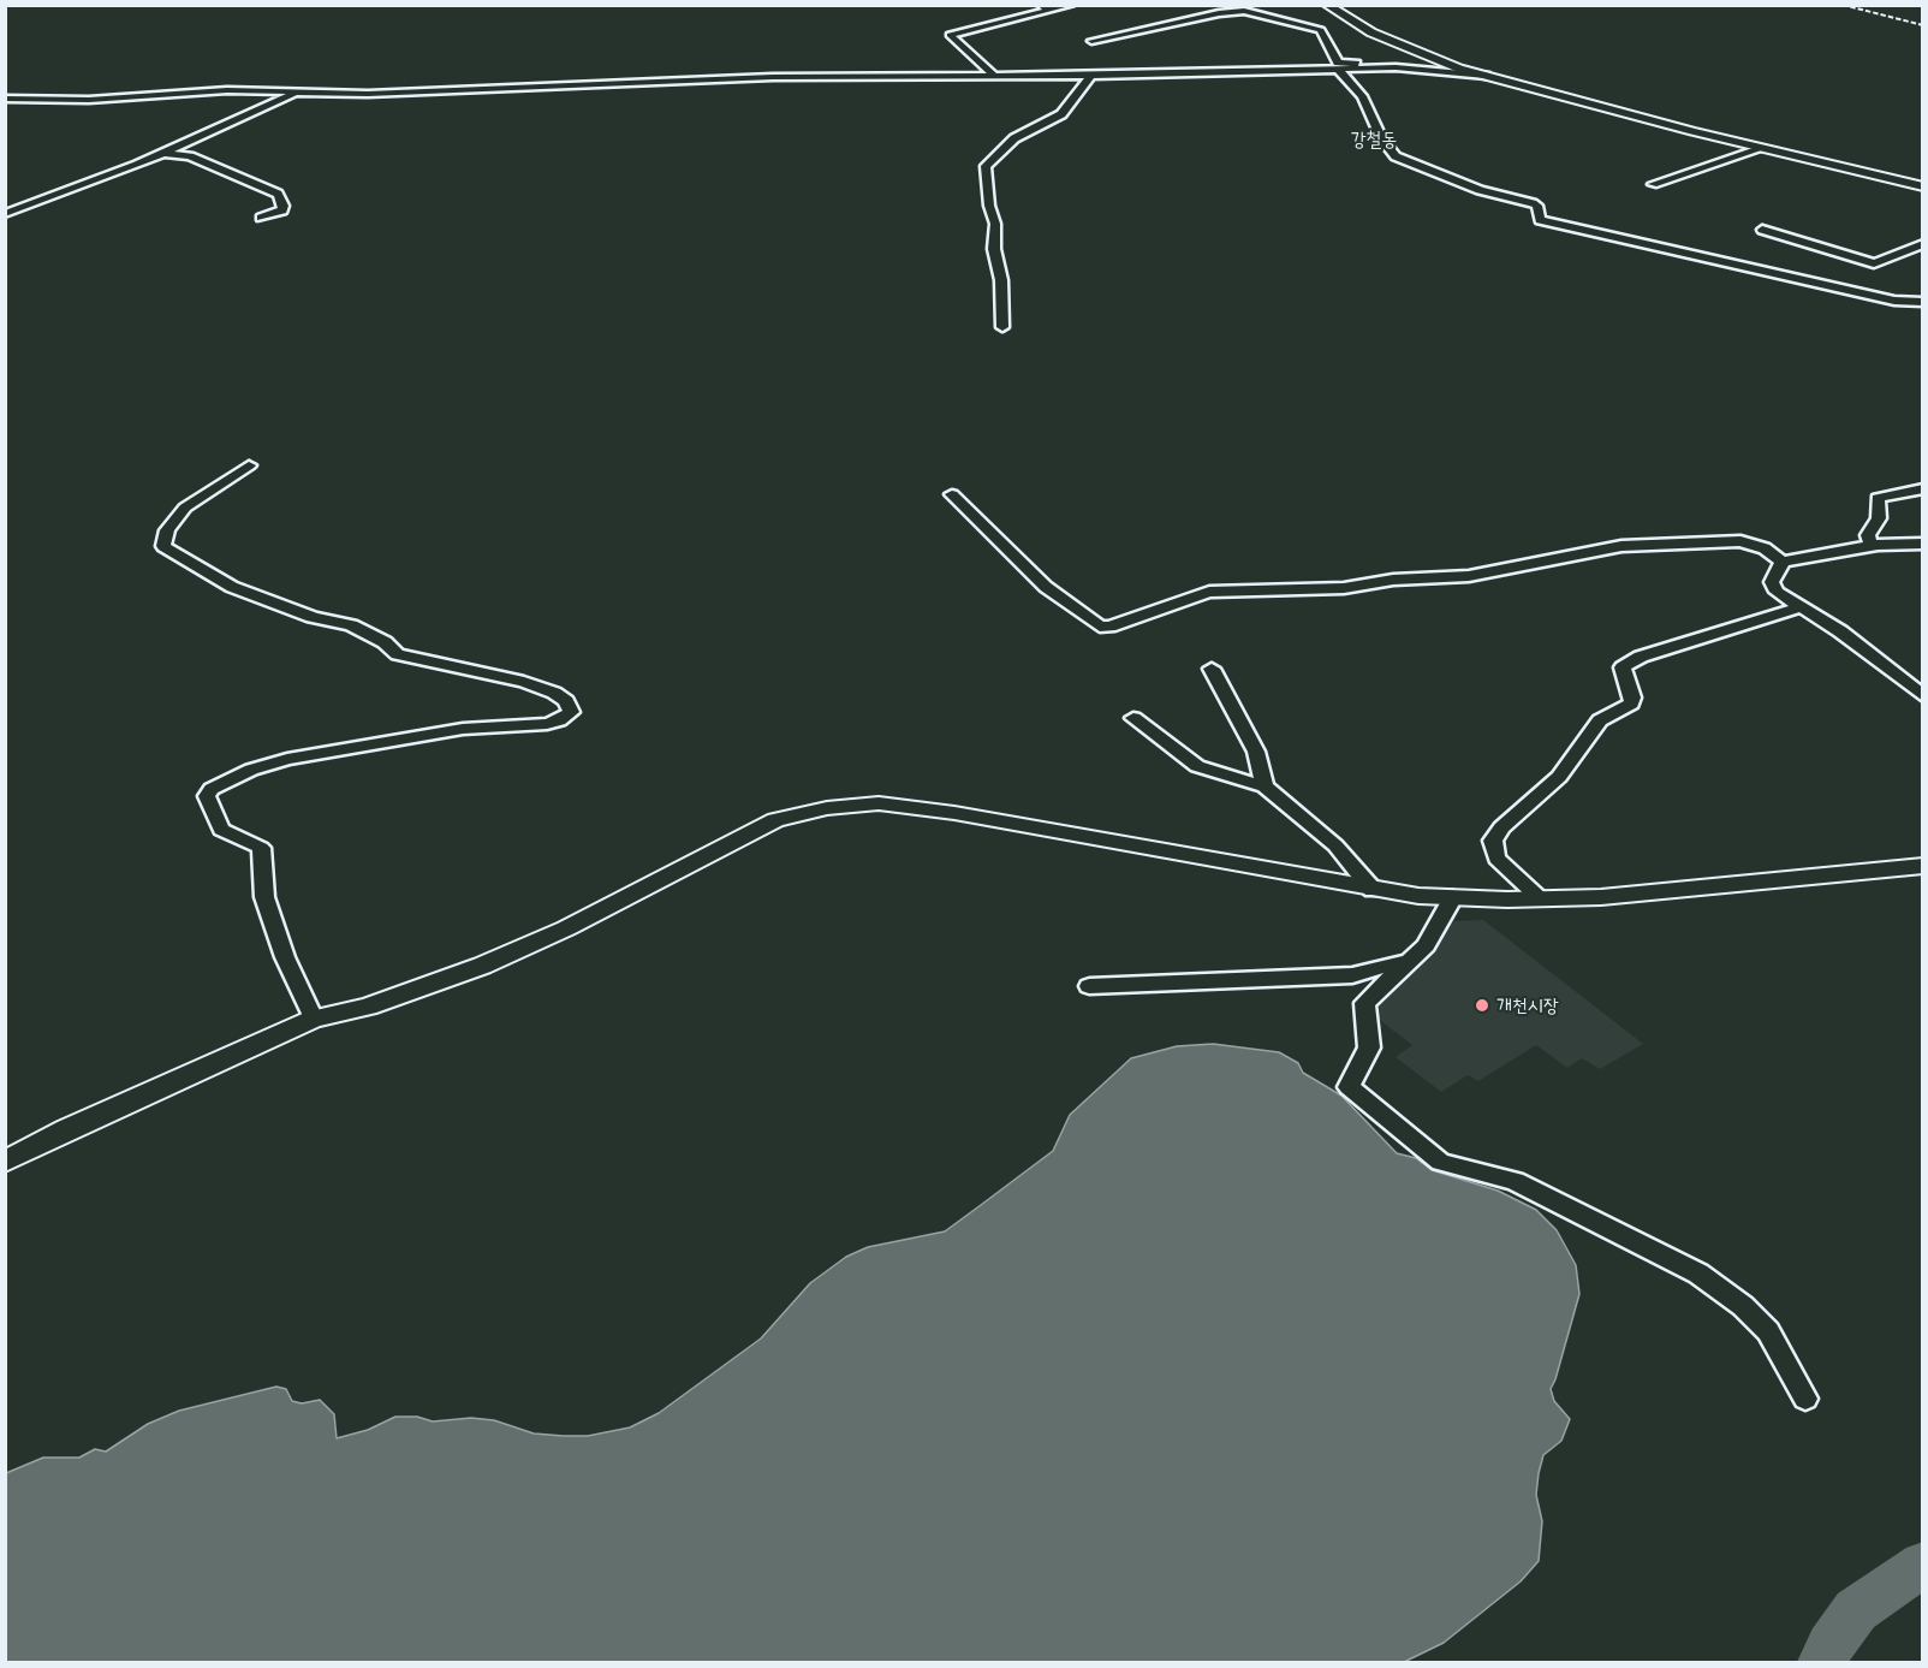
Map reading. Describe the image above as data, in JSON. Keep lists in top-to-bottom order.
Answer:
{
  "districts": ["강철동"],
  "places": ["개천시장"]
}
